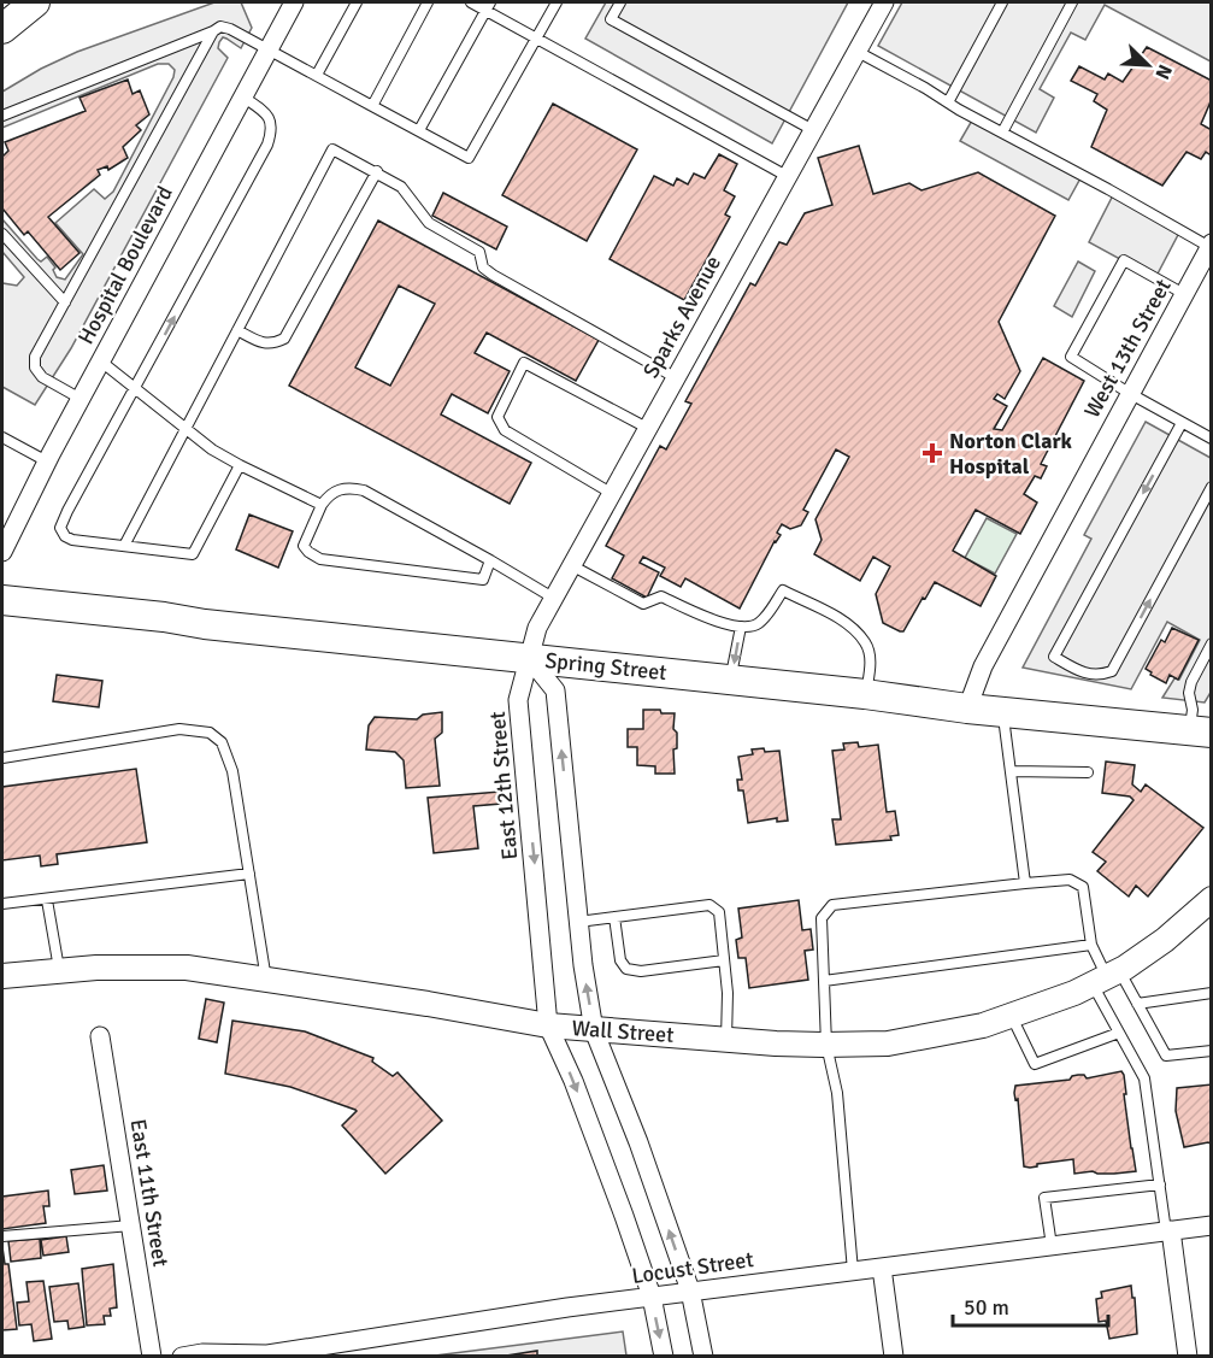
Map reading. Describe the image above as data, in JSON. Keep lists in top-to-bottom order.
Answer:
{
  "streets": {
    "main road": ["Spring Street"],
    "street": [
      "Hospital Boulevard",
      "Sparks Avenue",
      "West 13th Street",
      "East 12th Street",
      "Wall Street",
      "East 11th Street",
      "Locust Street"
    ]
  },
  "crossings": [
    ["Sparks Avenue", "Spring Street"],
    ["Sparks Avenue", "East 12th Street"],
    ["West 13th Street", "Spring Street"],
    ["Spring Street", "East 12th Street"],
    ["East 12th Street", "Wall Street"],
    ["East 12th Street", "Locust Street"]
  ],
  "places": {
    "health": ["Norton Clark Hospital"]
  },
  "scale_bar": "50 m",
  "north": "bottom right"
}
